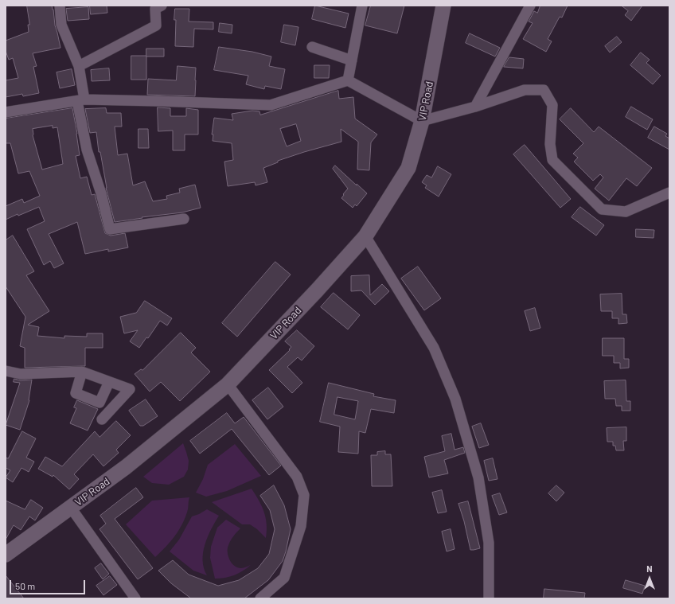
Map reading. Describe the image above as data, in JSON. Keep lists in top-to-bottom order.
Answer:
{
  "streets": {
    "main road": ["VIP Road"]
  },
  "scale_bar": "50 m",
  "north": "top"
}
